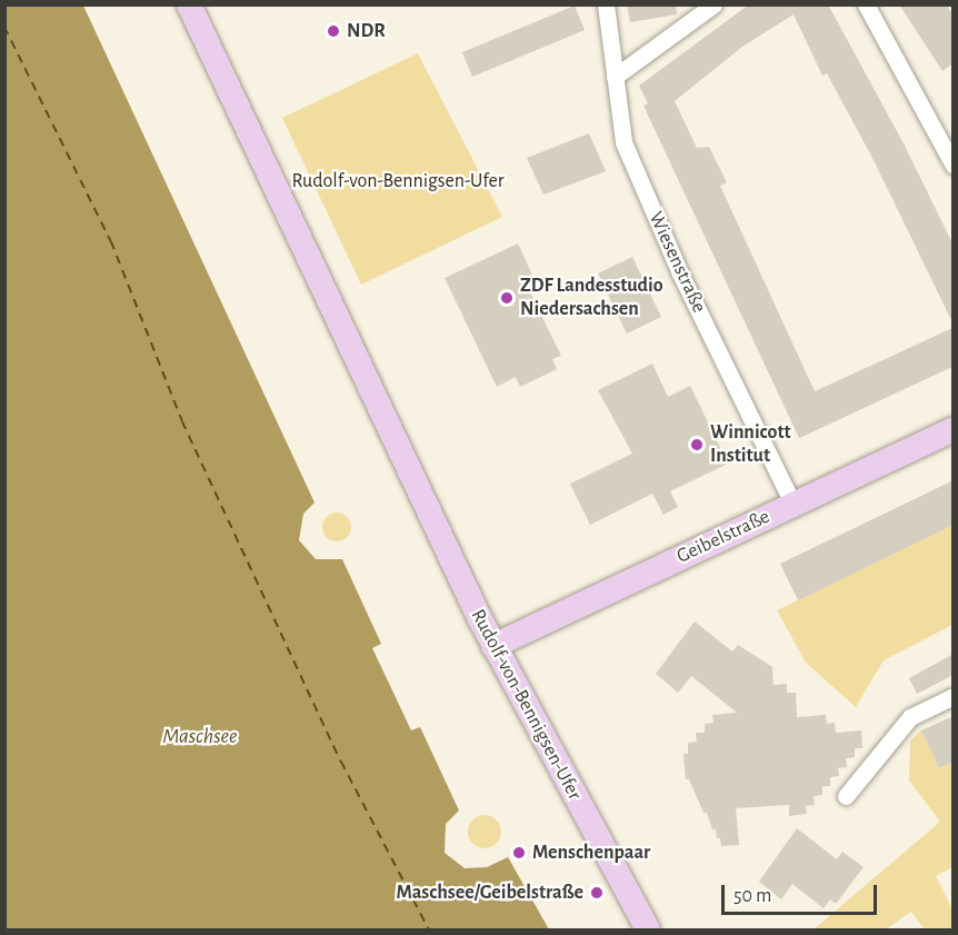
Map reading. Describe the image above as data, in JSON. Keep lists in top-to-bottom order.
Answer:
{
  "streets": {
    "street": ["Wiesenstraße", "Geibelstraße", "Rudolf-von-Bennigsen-Ufer"]
  },
  "crossings": [
    ["Wiesenstraße", "Geibelstraße"],
    ["Geibelstraße", "Rudolf-von-Bennigsen-Ufer"]
  ],
  "water": ["Maschsee"],
  "parks": ["Rudolf-von-Bennigsen-Ufer"],
  "places": [
    "NDR",
    "ZDF Landesstudio Niedersachsen",
    "Winnicott Institut",
    "Menschenpaar",
    "Maschsee/Geibelstraße"
  ],
  "scale_bar": "50 m"
}
